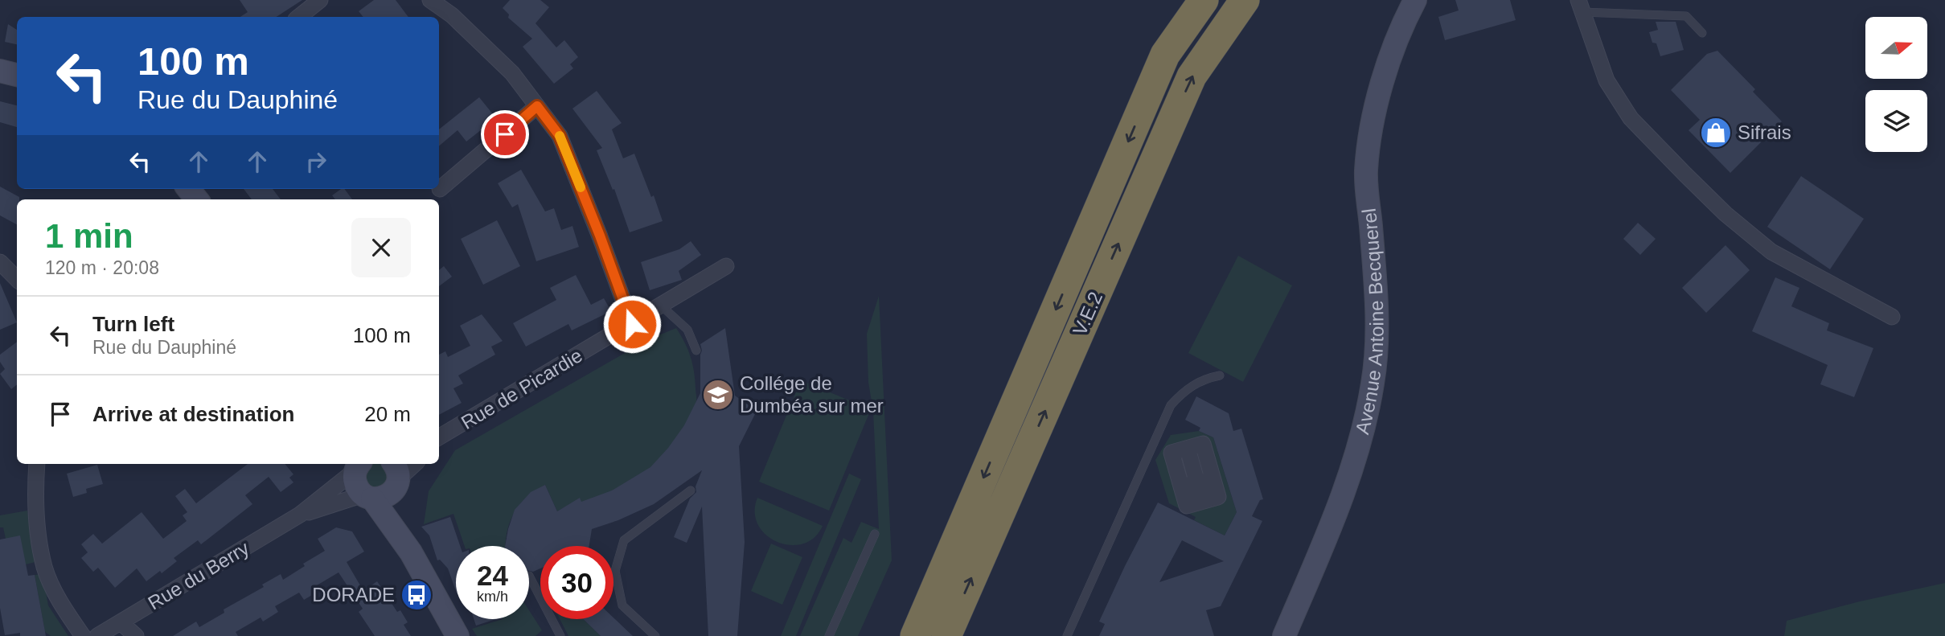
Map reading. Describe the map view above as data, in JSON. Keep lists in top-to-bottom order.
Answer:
{
  "streets": {
    "highway": ["V.E.2"],
    "street": ["Avenue Antoine Becquerel", "Rue de Picardie", "Rue du Berry"]
  },
  "places": {
    "shop": ["Sifrais"],
    "school or university": ["Collége de Dumbéa sur mer"],
    "bus stop": ["DORADE"]
  },
  "north": "right",
  "page": {
    "turn": ["100 m", "Rue du Dauphiné"],
    "heading": ["1 min", "120 m · 20:08"],
    "list": [
      {
        "name": "Turn left",
        "note": "Rue du Dauphiné",
        "value": "100 m"
      },
      {
        "name": "Arrive at destination",
        "value": "20 m"
      }
    ],
    "speed": "24 km/h",
    "limit": "30"
  }
}
